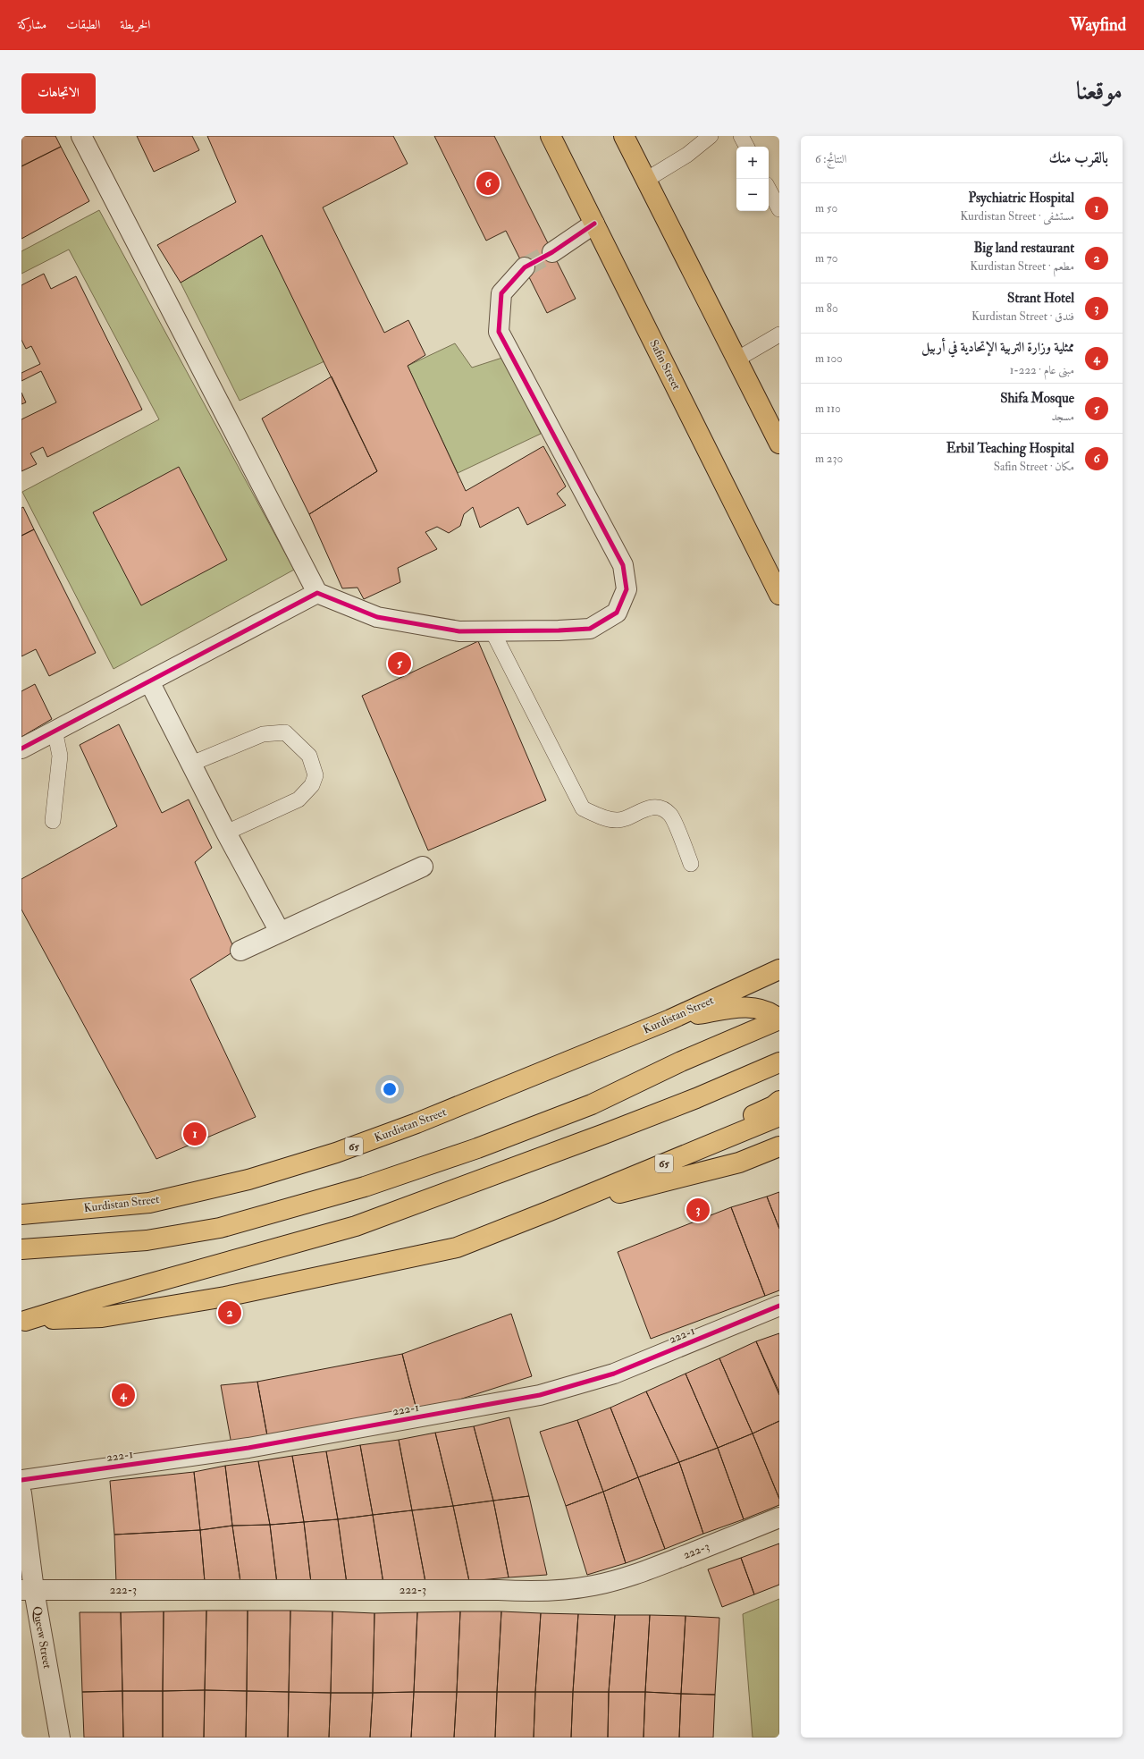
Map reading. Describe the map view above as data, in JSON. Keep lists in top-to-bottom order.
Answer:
{
  "streets": {
    "main road": ["Safin Street", "Kurdistan Street", "65"],
    "street": ["222-1", "222-3", "Queew Street"]
  },
  "crossings": [
    ["222-3", "Queew Street"]
  ],
  "page": {
    "header": "Wayfind",
    "nav": ["الخريطة", "الطبقات", "مشاركة"],
    "title": "موقعنا",
    "buttons": "الاتجاهات",
    "heading": ["بالقرب منك", "النتائج: 6"],
    "map_buttons": ["+", "−"],
    "pins": [
      "6",
      "5",
      "1",
      "3",
      "2",
      "4"
    ],
    "list": [
      {
        "mark": "1",
        "name": "Psychiatric Hospital",
        "note": "مستشفى · Kurdistan Street",
        "value": "50 m"
      },
      {
        "mark": "2",
        "name": "Big land restaurant",
        "note": "مطعم · Kurdistan Street",
        "value": "70 m"
      },
      {
        "mark": "3",
        "name": "Strant Hotel",
        "note": "فندق · Kurdistan Street",
        "value": "80 m"
      },
      {
        "mark": "4",
        "name": "ممثلية وزارة التربية الإتحادية في أربيل",
        "note": "مبنى عام · 222-1",
        "value": "100 m"
      },
      {
        "mark": "5",
        "name": "Shifa Mosque",
        "note": "مسجد",
        "value": "110 m"
      },
      {
        "mark": "6",
        "name": "Erbil Teaching Hospital",
        "note": "مكان · Safin Street",
        "value": "230 m"
      }
    ]
  }
}
